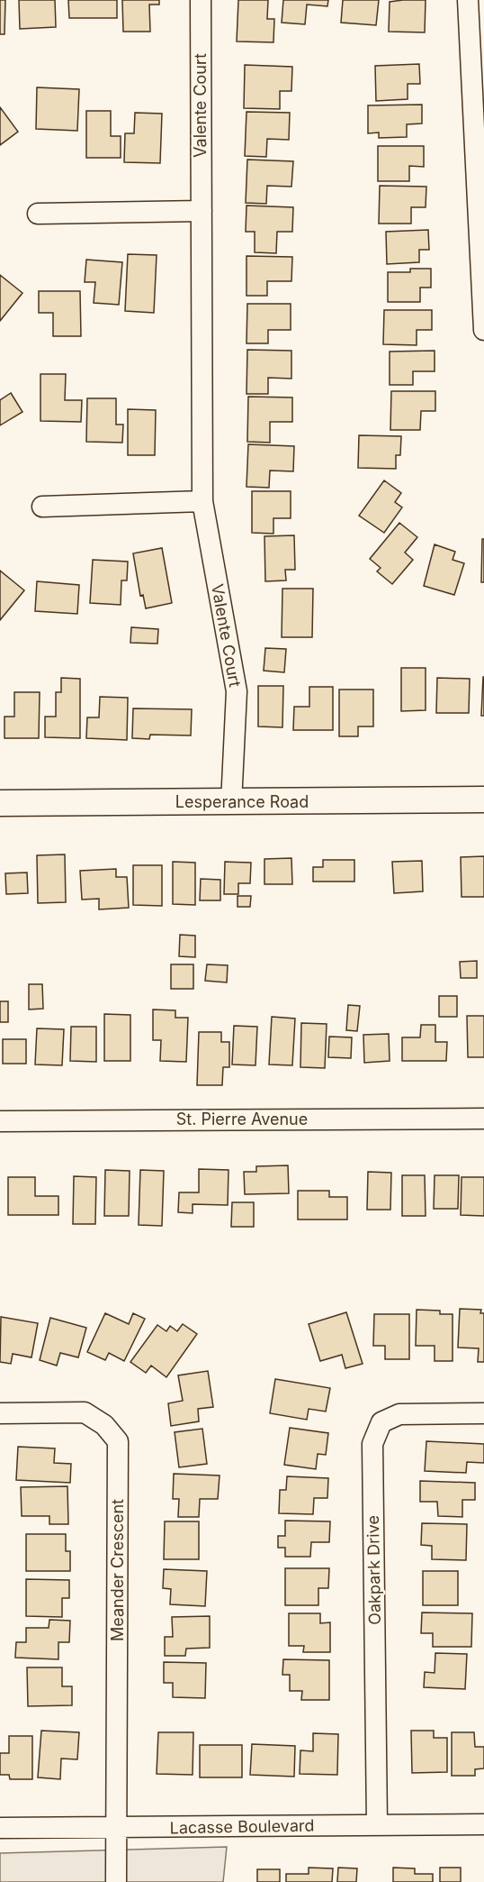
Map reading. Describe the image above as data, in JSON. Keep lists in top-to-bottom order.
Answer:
{
  "streets": {
    "main road": ["Lesperance Road"],
    "street": [
      "Valente Court",
      "St. Pierre Avenue",
      "Meander Crescent",
      "Oakpark Drive",
      "Lacasse Boulevard"
    ]
  },
  "crossings": [
    ["Valente Court", "Lesperance Road"],
    ["Meander Crescent", "Lacasse Boulevard"],
    ["Oakpark Drive", "Lacasse Boulevard"]
  ]
}
